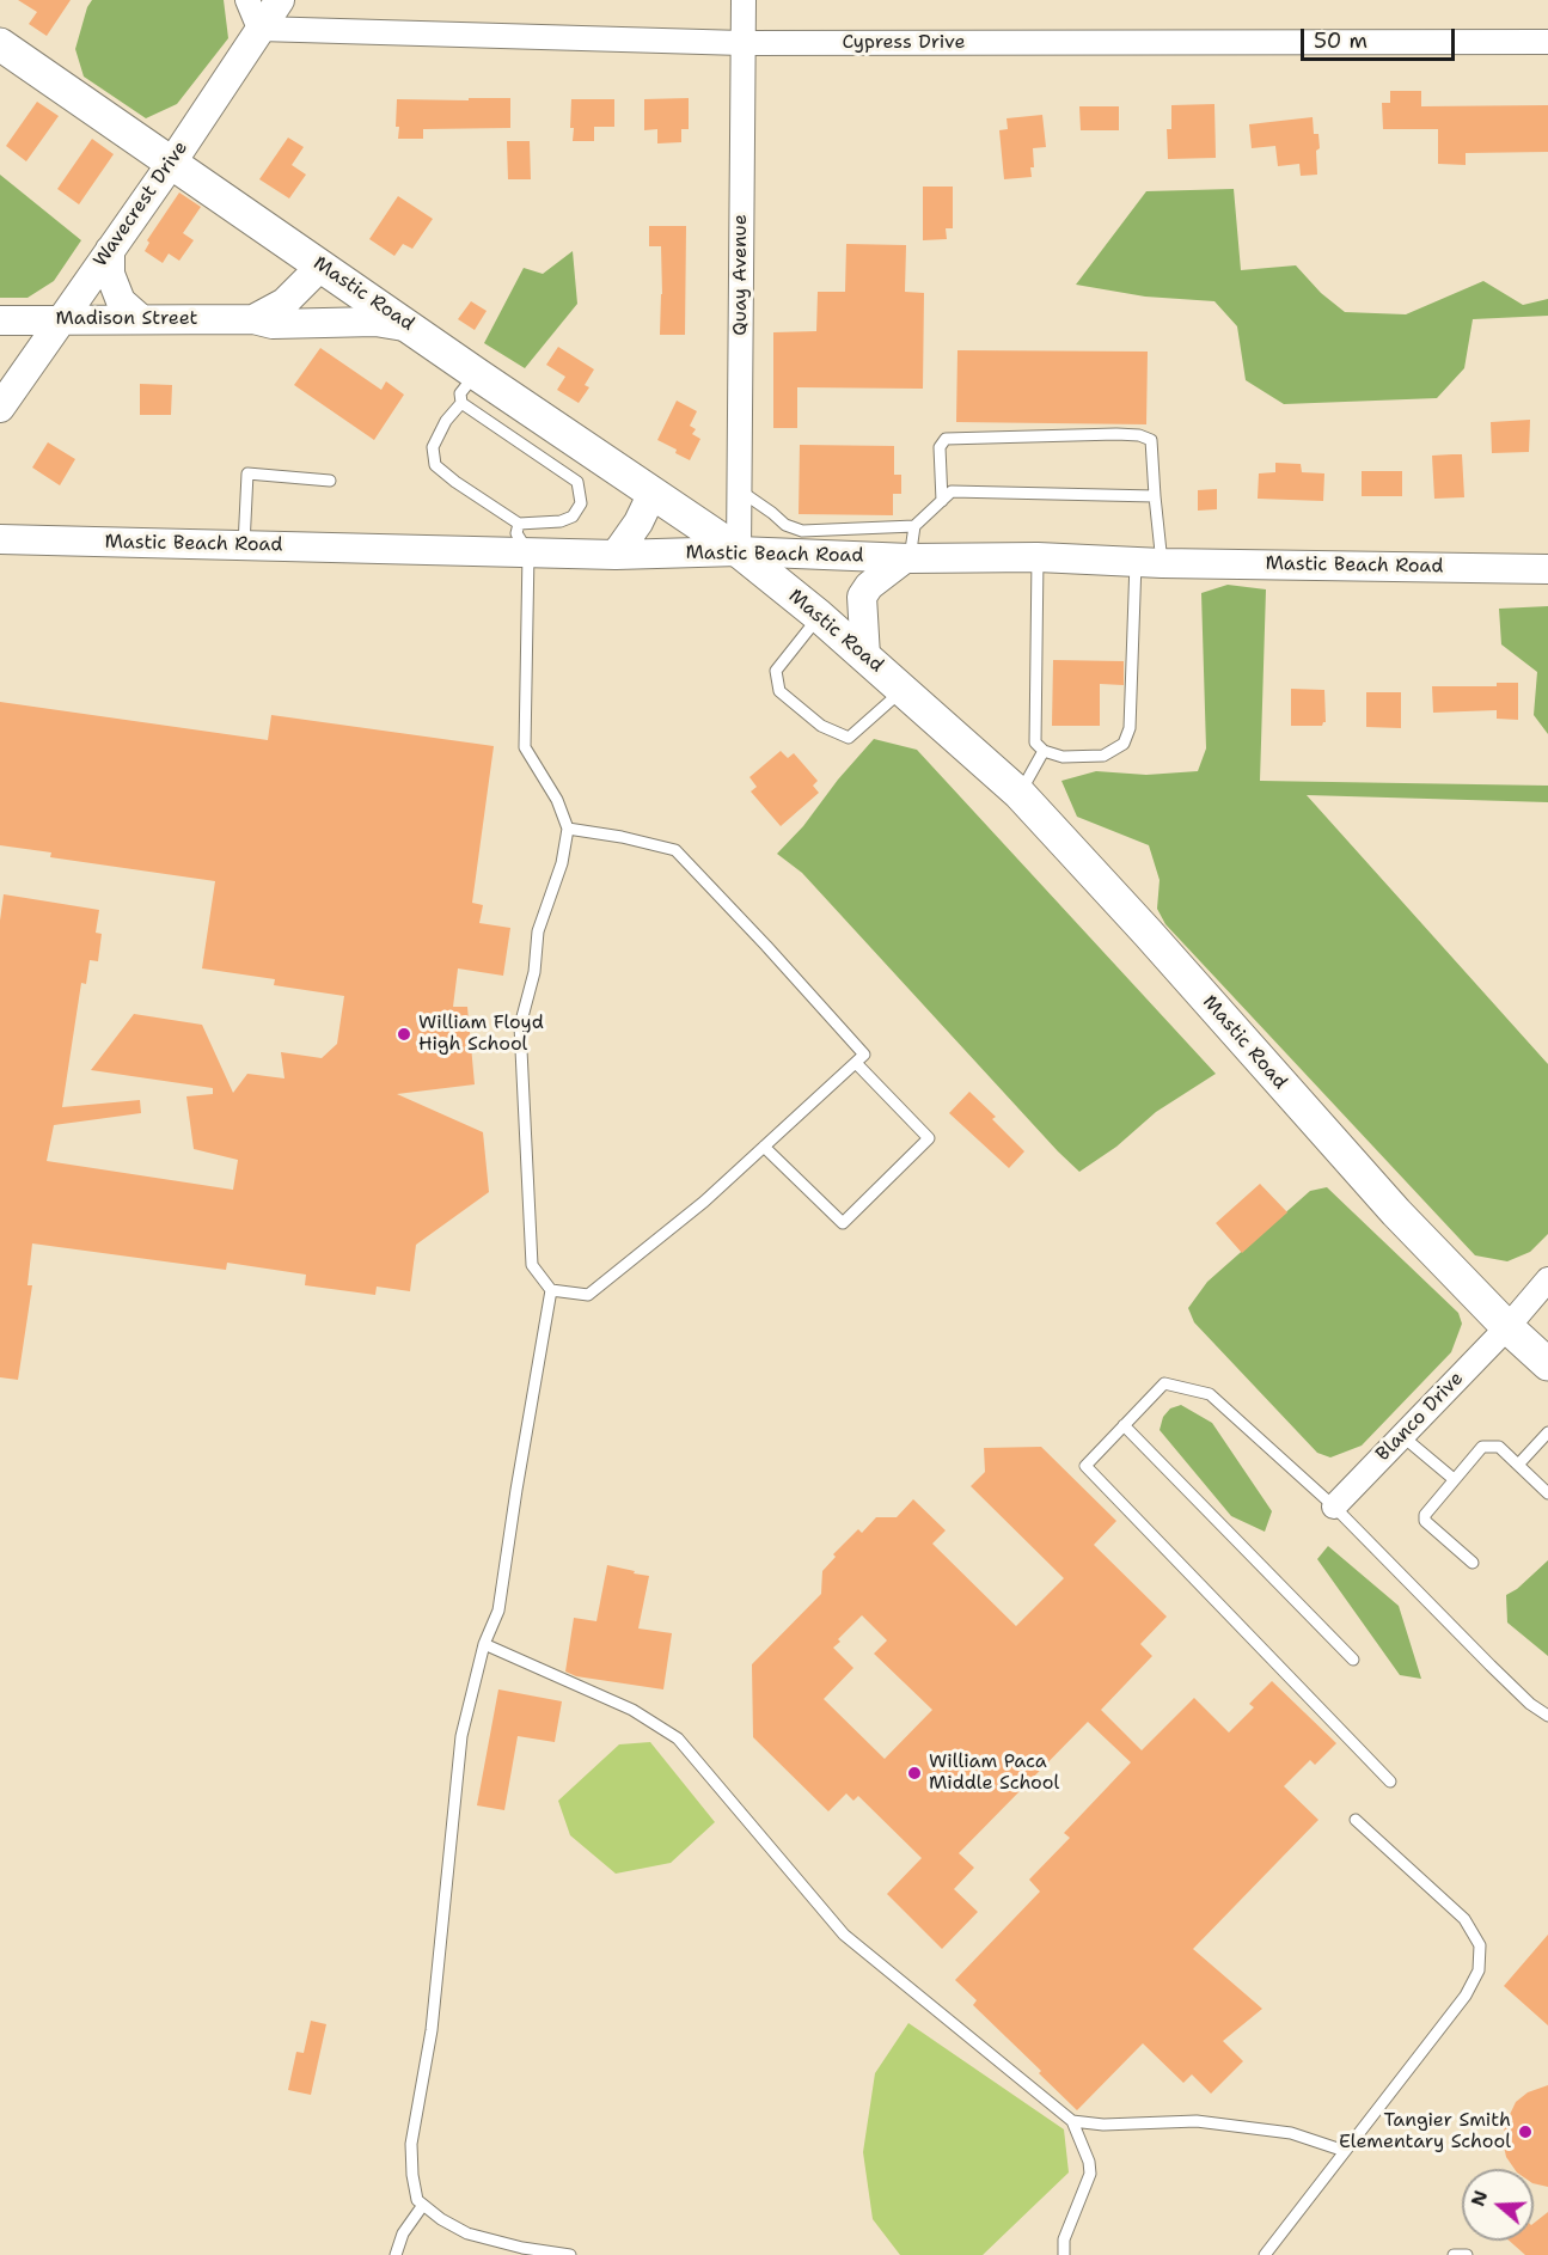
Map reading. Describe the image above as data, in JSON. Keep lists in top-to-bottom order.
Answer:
{
  "streets": {
    "main road": ["Mastic Road"],
    "street": [
      "Cypress Drive",
      "Wavecrest Drive",
      "Quay Avenue",
      "Madison Street",
      "Mastic Beach Road",
      "Blanco Drive"
    ]
  },
  "crossings": [
    ["Cypress Drive", "Wavecrest Drive"],
    ["Cypress Drive", "Quay Avenue"],
    ["Wavecrest Drive", "Mastic Road"],
    ["Wavecrest Drive", "Madison Street"],
    ["Quay Avenue", "Mastic Road"],
    ["Quay Avenue", "Mastic Beach Road"],
    ["Mastic Road", "Madison Street"],
    ["Mastic Road", "Mastic Beach Road"],
    ["Mastic Road", "Blanco Drive"]
  ],
  "places": ["William Floyd High School", "William Paca Middle School", "Tangier Smith Elementary School"],
  "scale_bar": "50 m",
  "north": "left"
}
